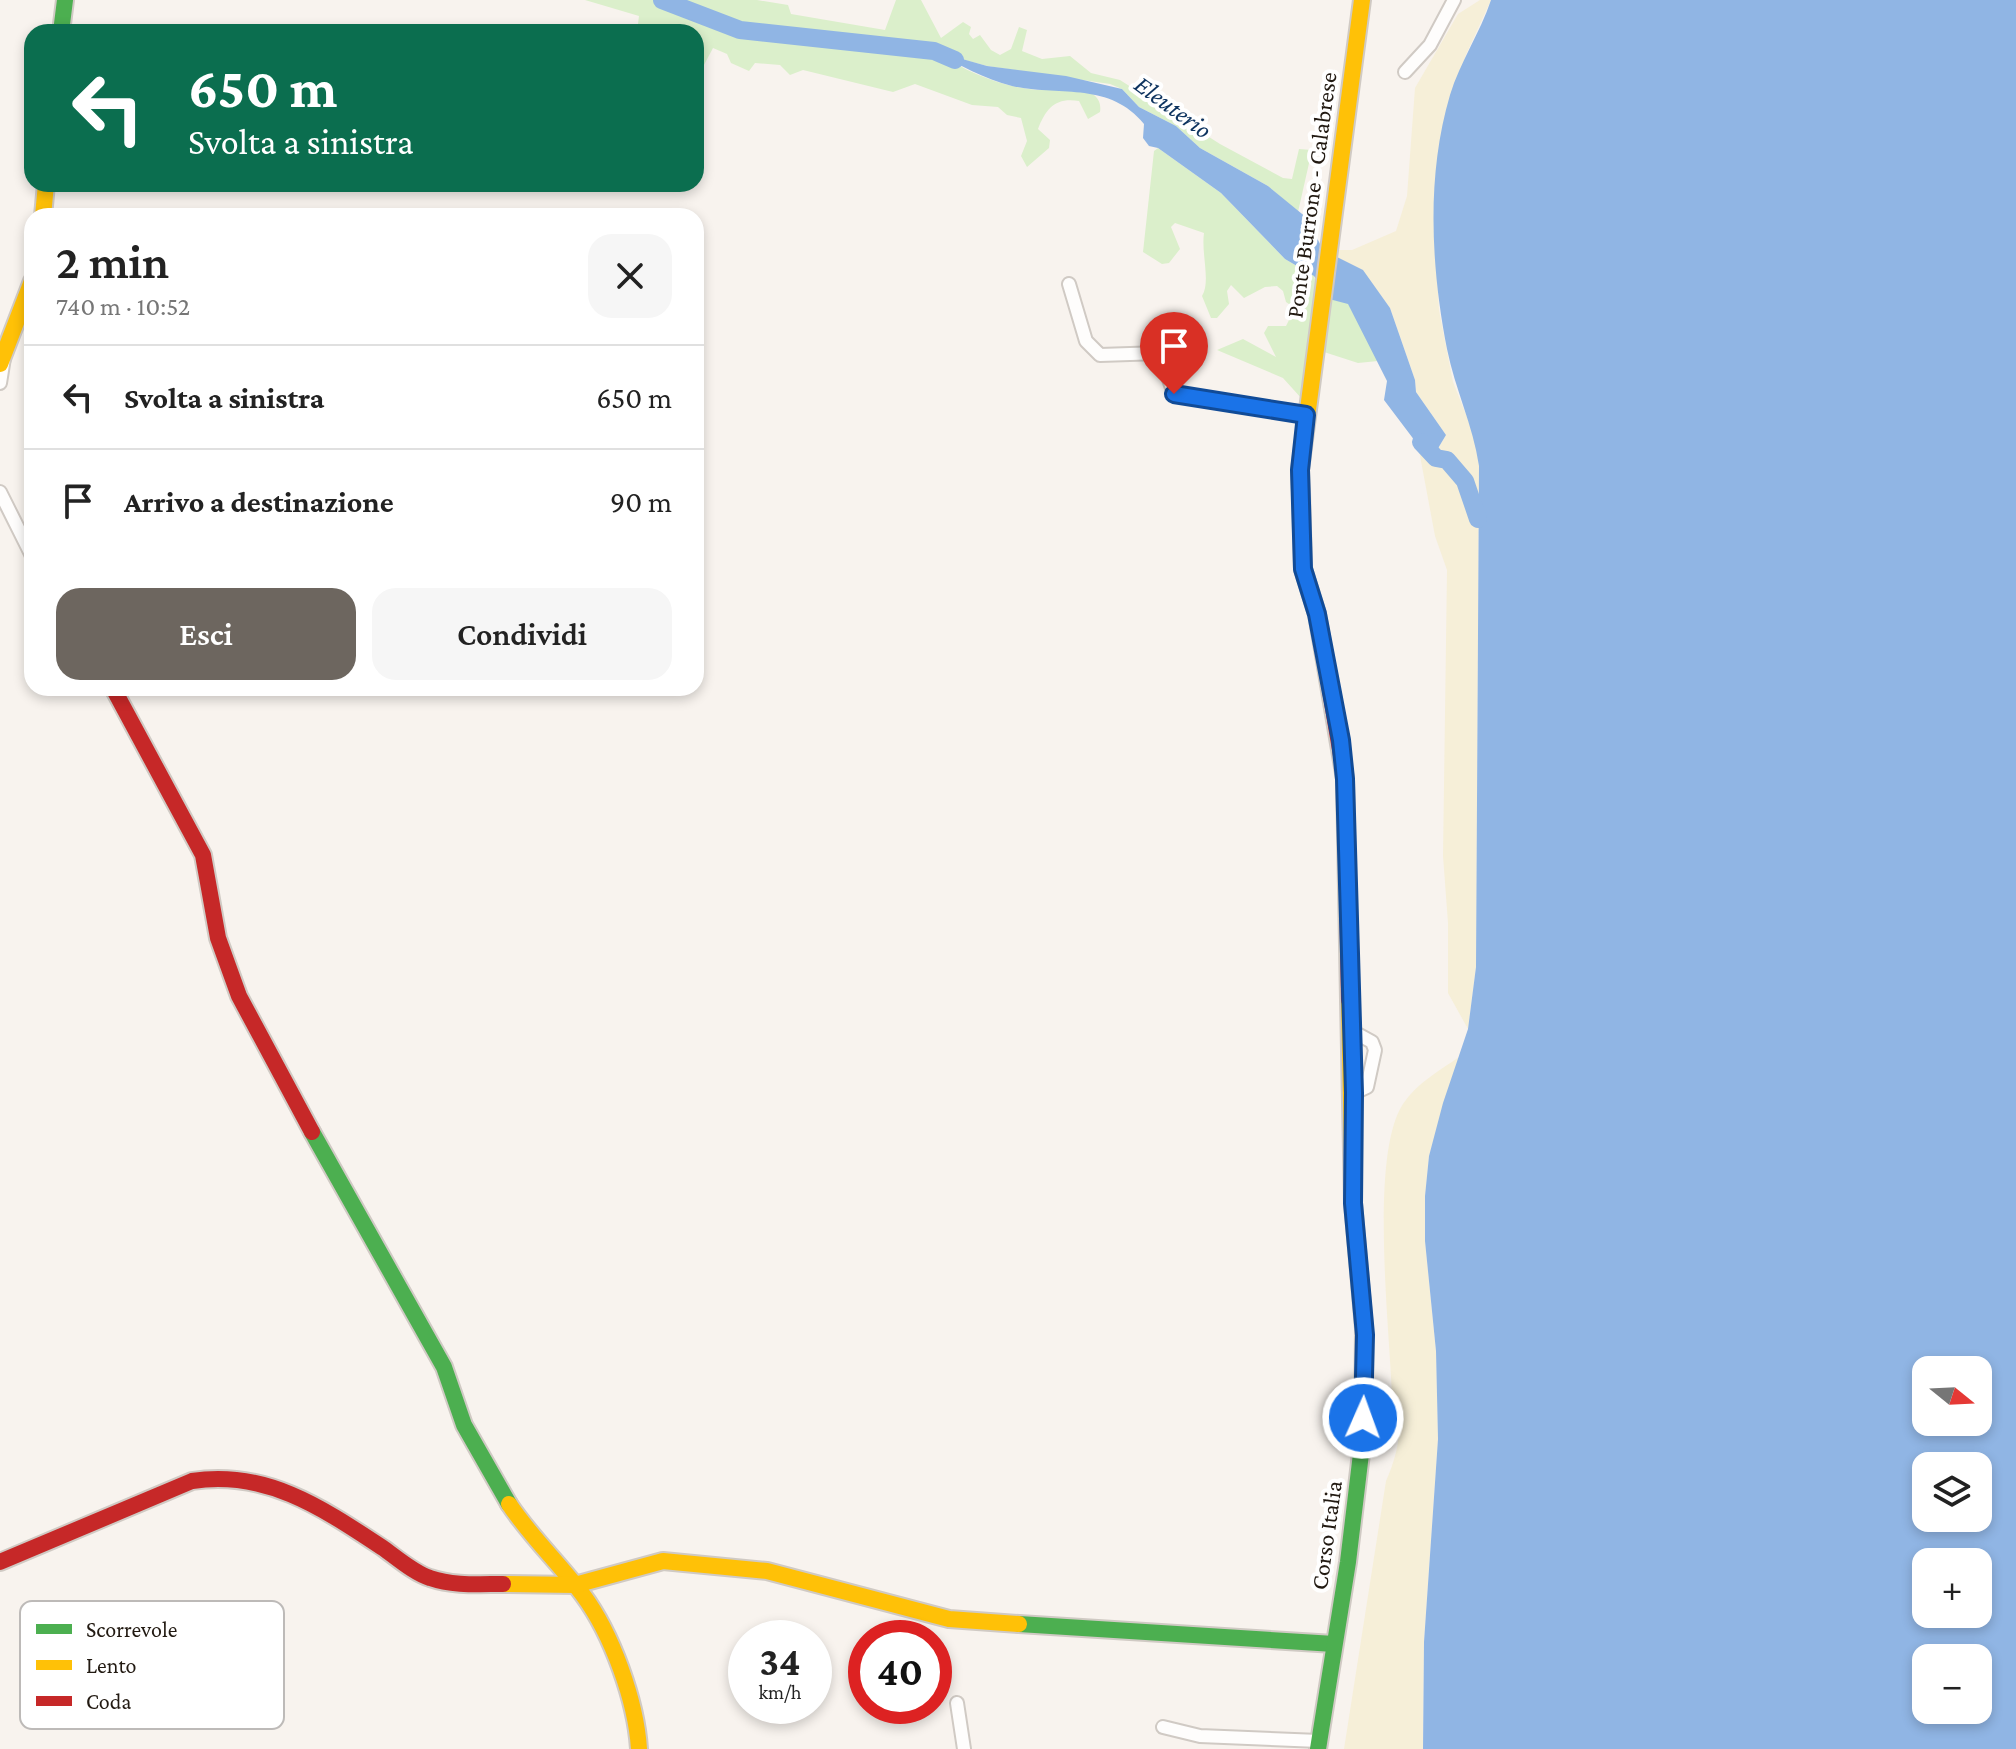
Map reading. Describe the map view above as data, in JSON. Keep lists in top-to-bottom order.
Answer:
{
  "streets": {
    "street": ["Ponte Burrone - Calabrese", "Corso Italia"]
  },
  "crossings": [
    ["Ponte Burrone - Calabrese", "Corso Italia"]
  ],
  "water": ["Eleuterio"],
  "legend": ["Scorrevole", "Lento", "Coda"],
  "north": "right",
  "page": {
    "turn": ["650 m", "Svolta a sinistra"],
    "heading": ["2 min", "740 m · 10:52"],
    "list": [
      {
        "name": "Svolta a sinistra",
        "value": "650 m"
      },
      {
        "name": "Arrivo a destinazione",
        "value": "90 m"
      }
    ],
    "buttons": ["Esci", "Condividi"],
    "map_buttons": ["+", "−"],
    "speed": "34 km/h",
    "limit": "40"
  }
}
